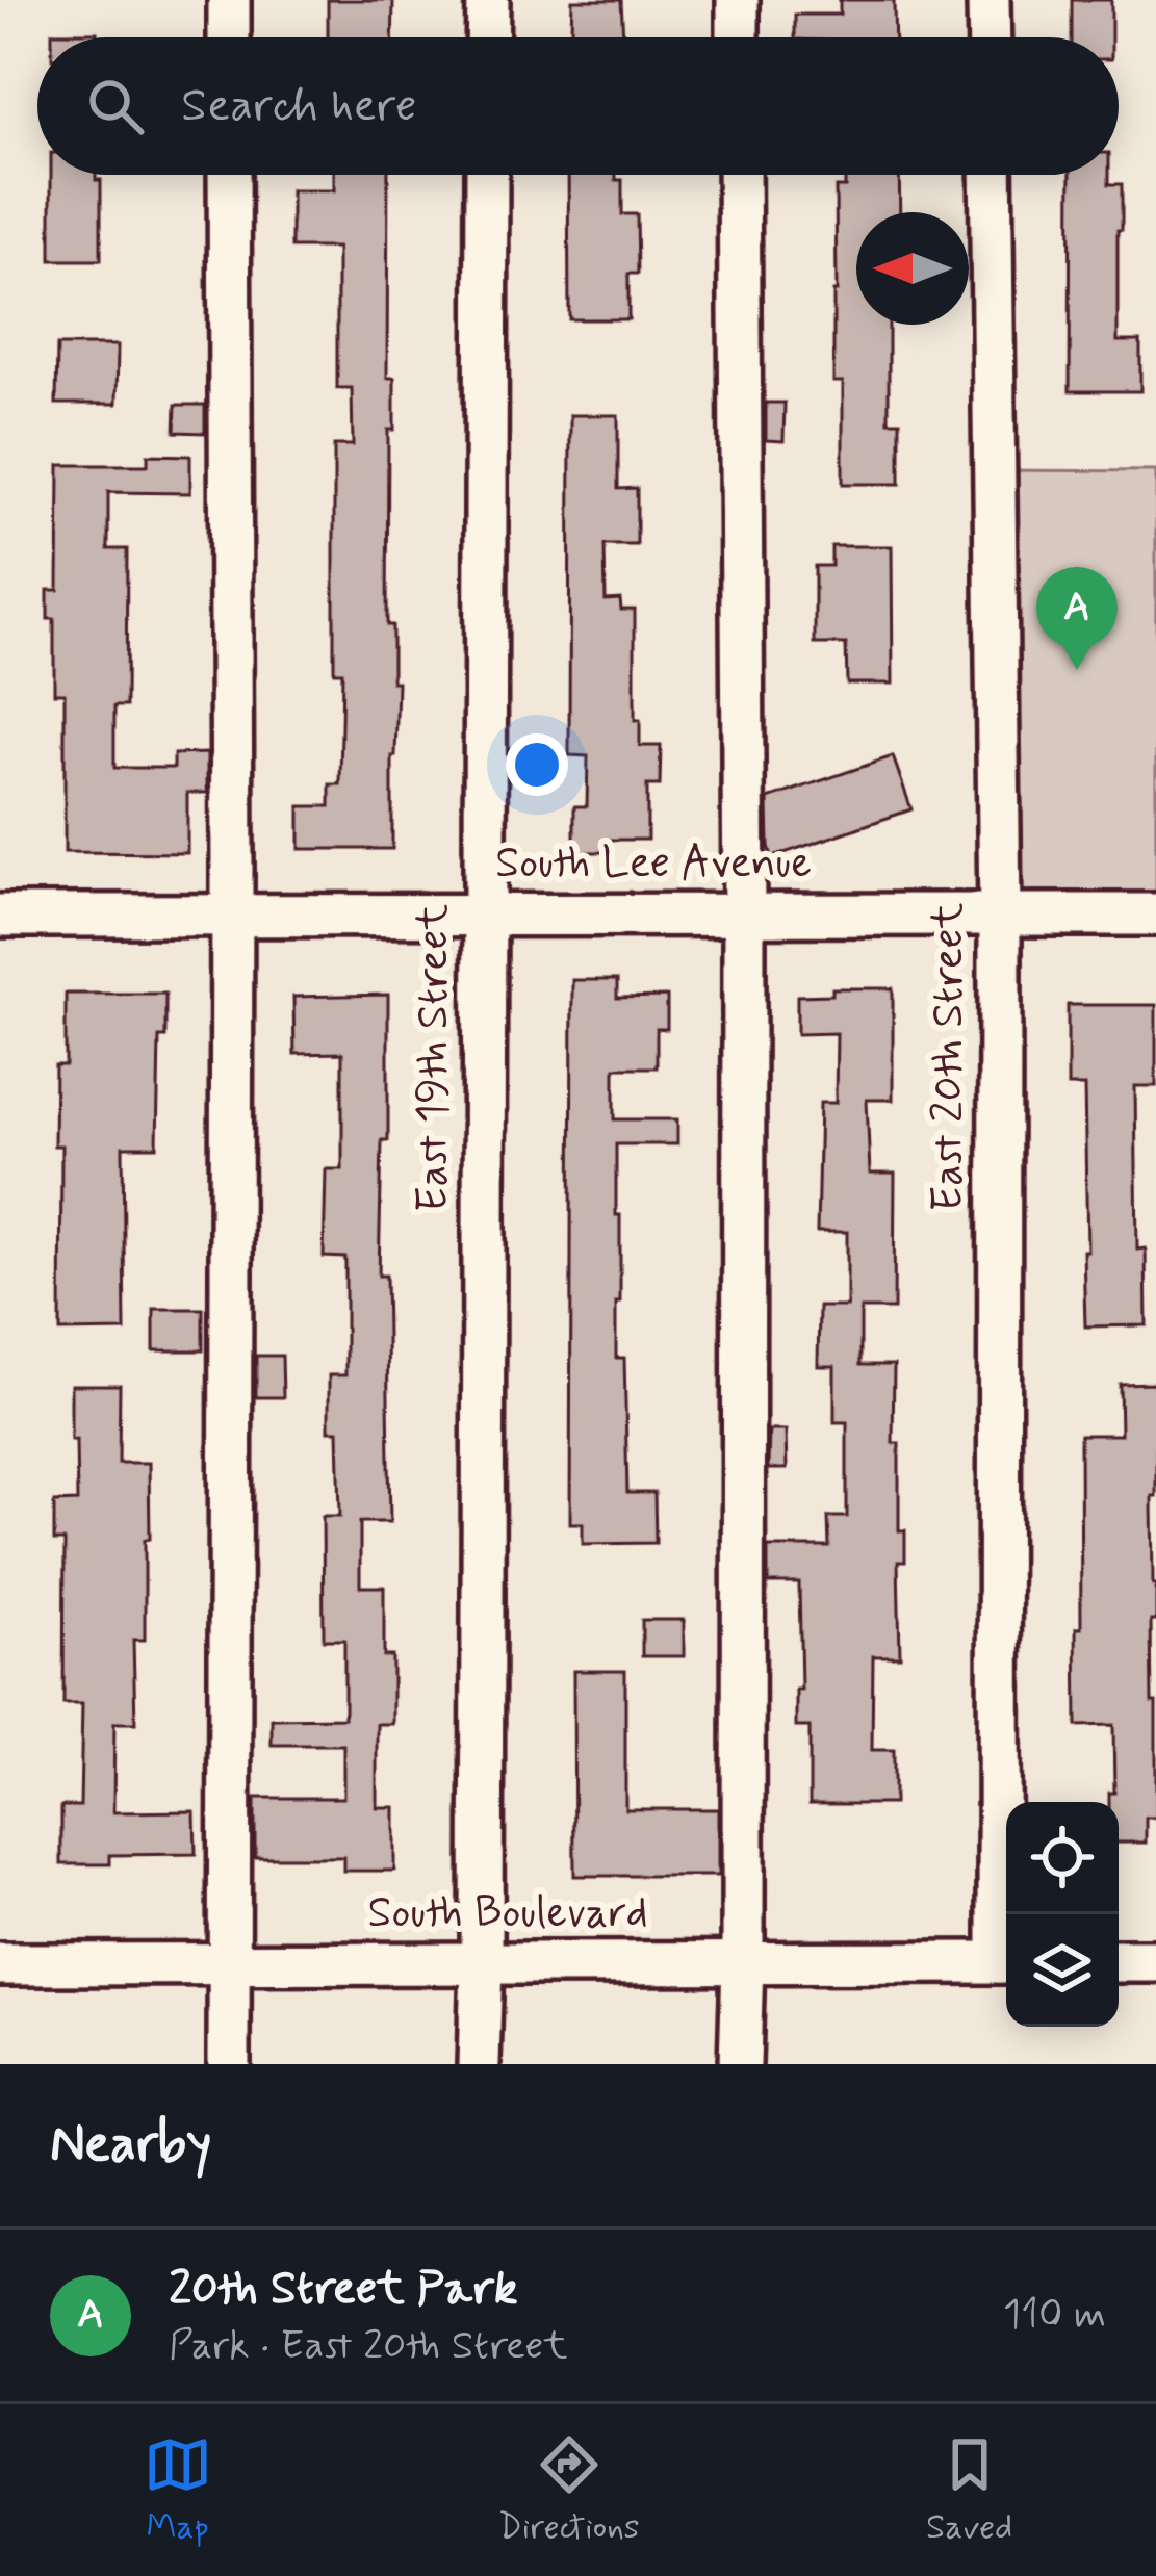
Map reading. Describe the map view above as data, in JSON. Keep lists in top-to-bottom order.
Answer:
{
  "streets": {
    "street": [
      "South Lee Avenue",
      "East 20th Street",
      "East 19th Street",
      "South Boulevard"
    ]
  },
  "crossings": [
    ["South Lee Avenue", "East 20th Street"],
    ["South Lee Avenue", "East 19th Street"],
    ["East 19th Street", "South Boulevard"]
  ],
  "north": "left",
  "page": {
    "search": "Search here",
    "pins": "A",
    "heading": "Nearby",
    "list": [
      {
        "mark": "A",
        "name": "20th Street Park",
        "note": "Park · East 20th Street",
        "value": "110 m"
      }
    ],
    "nav": ["Map", "Directions", "Saved"]
  }
}
